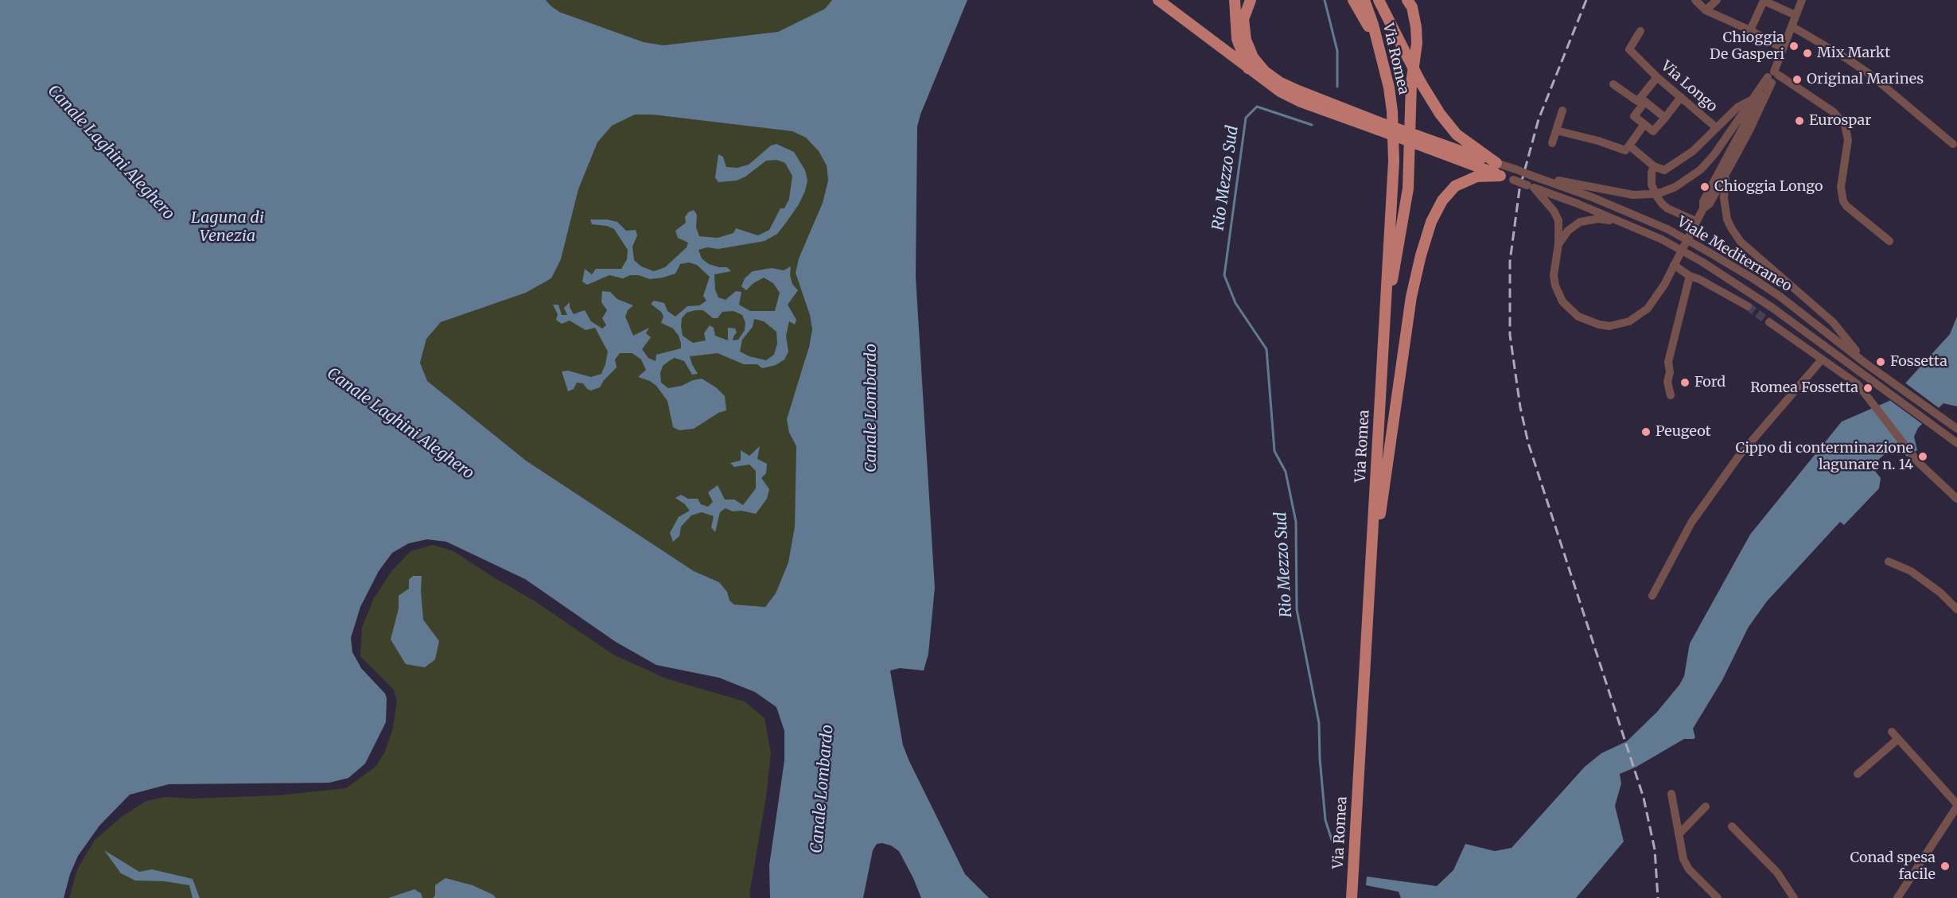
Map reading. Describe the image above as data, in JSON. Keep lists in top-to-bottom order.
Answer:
{
  "streets": {
    "main road": ["Via Romea"],
    "street": ["Via Longo", "Viale Mediterraneo"]
  },
  "water": [
    "Canale Laghini Aleghero",
    "Rio Mezzo Sud",
    "Laguna di Venezia",
    "Canale Lombardo"
  ],
  "places": [
    "Chioggia De Gasperi",
    "Mix Markt",
    "Original Marines",
    "Eurospar",
    "Chioggia Longo",
    "Fossetta",
    "Ford",
    "Romea Fossetta",
    "Peugeot",
    "Cippo di conterminazione lagunare n. 14",
    "Conad spesa facile"
  ]
}
